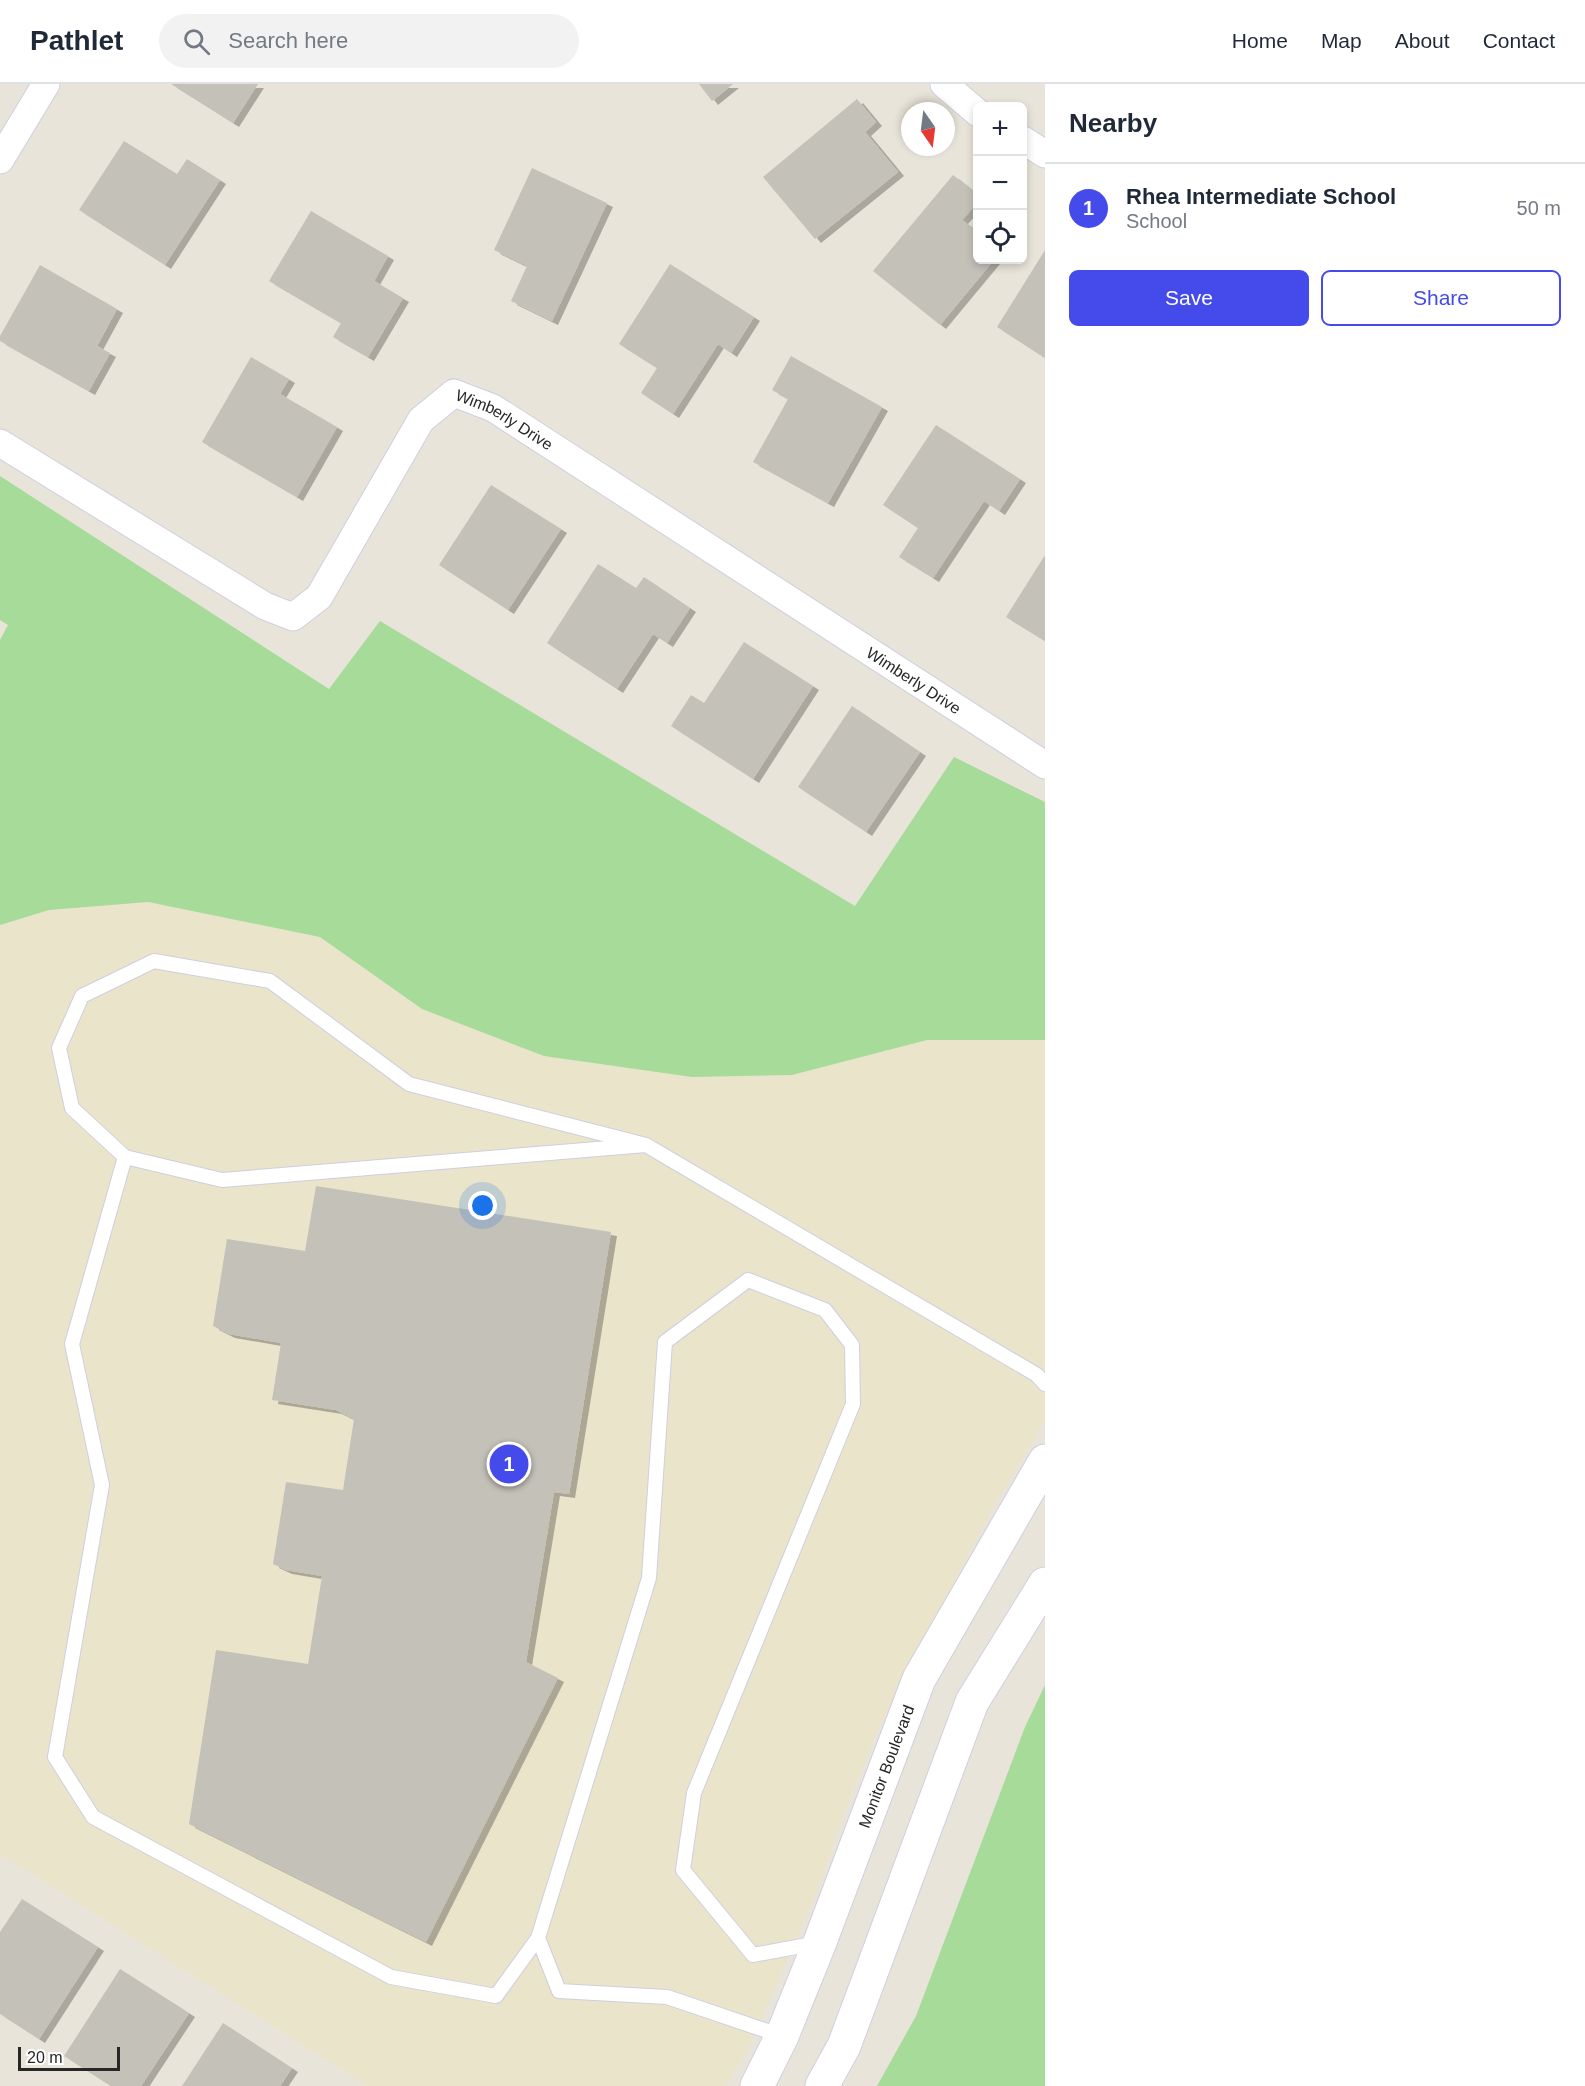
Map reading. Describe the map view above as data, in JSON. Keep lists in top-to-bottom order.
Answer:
{
  "streets": {
    "street": ["Wimberly Drive", "Monitor Boulevard"]
  },
  "scale_bar": "20 m",
  "north": "bottom",
  "page": {
    "header": "Pathlet",
    "search": "Search here",
    "nav": [
      "Home",
      "Map",
      "About",
      "Contact"
    ],
    "heading": "Nearby",
    "map_buttons": ["+", "−"],
    "list": [
      {
        "mark": "1",
        "name": "Rhea Intermediate School",
        "note": "School",
        "value": "50 m"
      }
    ],
    "buttons": ["Save", "Share"],
    "pins": "1",
    "scale": "20 m"
  }
}
